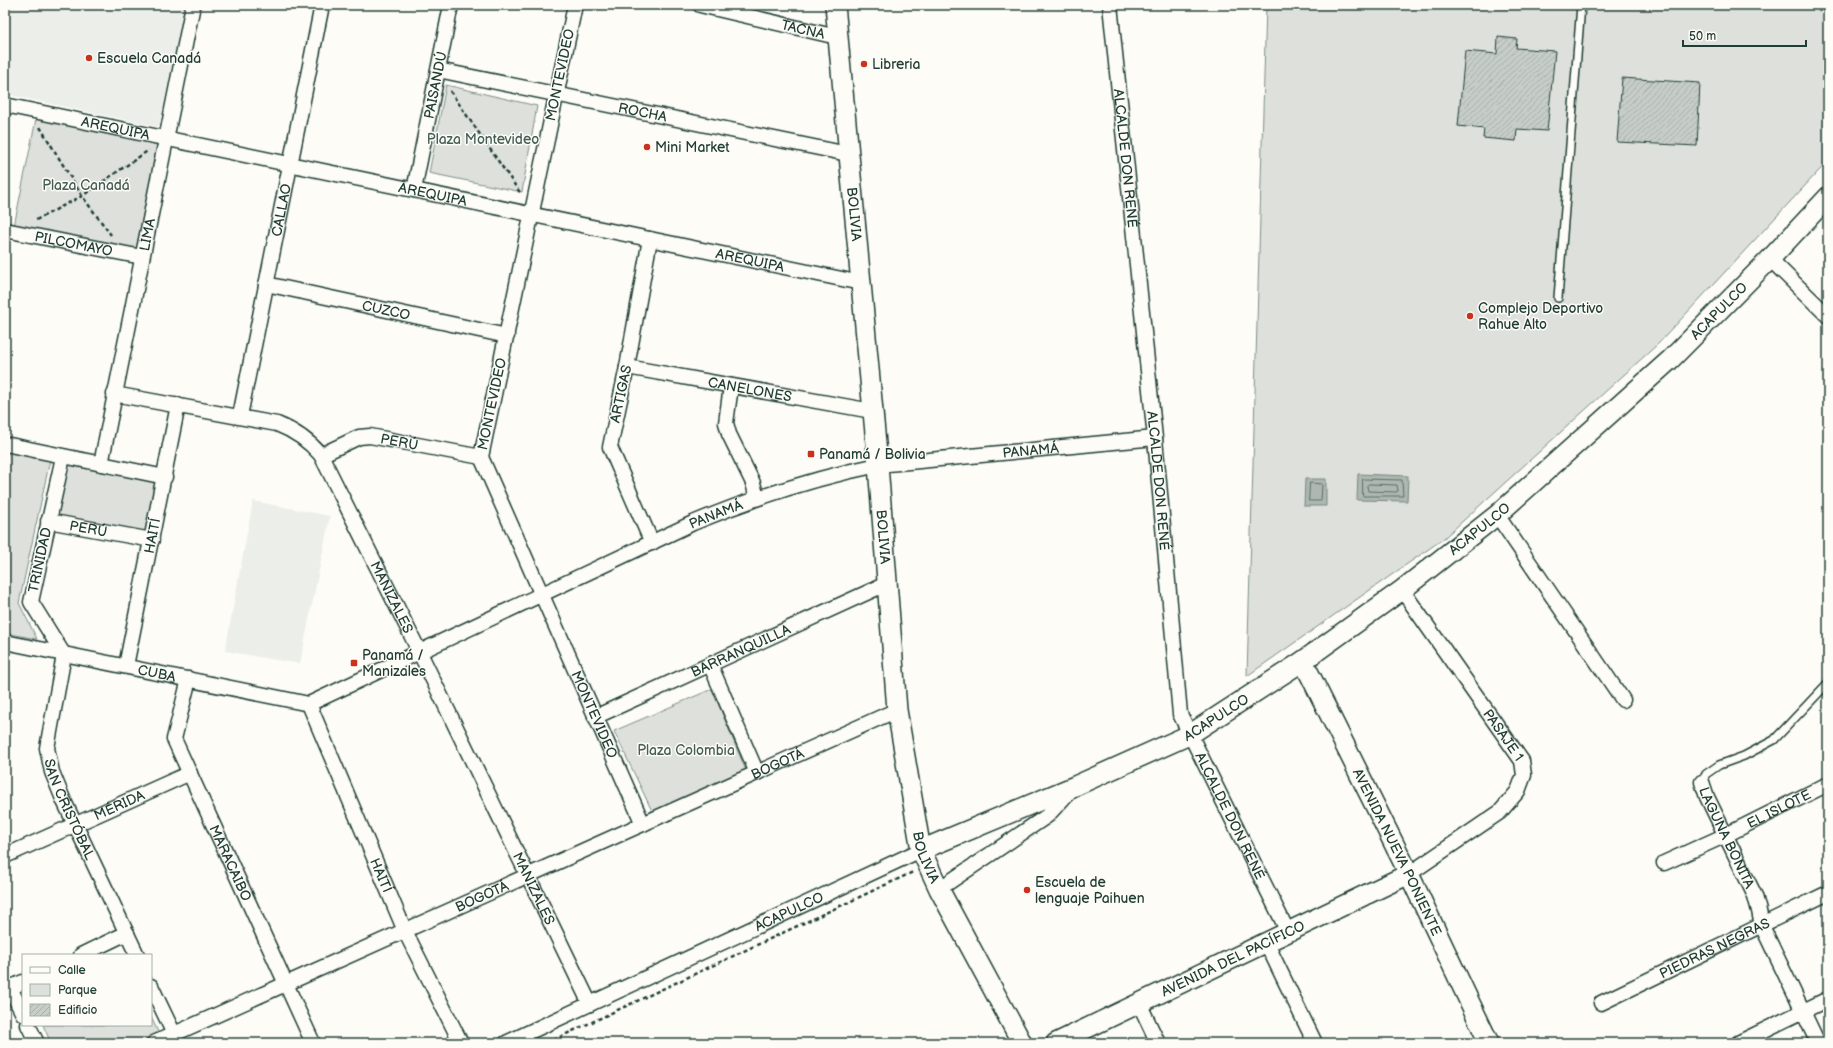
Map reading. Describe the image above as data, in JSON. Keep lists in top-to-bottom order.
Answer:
{
  "streets": {
    "street": [
      "TACNA",
      "MONTEVIDEO",
      "PAISANDÚ",
      "ROCHA",
      "AREQUIPA",
      "ALCALDE DON RENÉ",
      "CALLAO",
      "BOLIVIA",
      "LIMA",
      "PILCOMAYO",
      "CUZCO",
      "ACAPULCO",
      "CANELONES",
      "ARTIGAS",
      "PERÚ",
      "PANAMÁ",
      "HAITÍ",
      "TRINIDAD",
      "MANIZALES",
      "BARRANQUILLA",
      "CUBA",
      "PASAJE 1",
      "BOGOTÁ",
      "MÉRIDA",
      "SAN CRISTÓBAL",
      "EL ISLOTE",
      "LAGUNA BONITA",
      "AVENIDA NUEVA PONIENTE",
      "MARACAIBO",
      "PIEDRAS NEGRAS",
      "AVENIDA DEL PACÍFICO"
    ]
  },
  "crossings": [
    ["TACNA", "BOLIVIA"],
    ["MONTEVIDEO", "ROCHA"],
    ["MONTEVIDEO", "AREQUIPA"],
    ["MONTEVIDEO", "CUZCO"],
    ["MONTEVIDEO", "PERÚ"],
    ["MONTEVIDEO", "PANAMÁ"],
    ["MONTEVIDEO", "BARRANQUILLA"],
    ["MONTEVIDEO", "BOGOTÁ"],
    ["PAISANDÚ", "ROCHA"],
    ["PAISANDÚ", "AREQUIPA"],
    ["ROCHA", "BOLIVIA"],
    ["AREQUIPA", "CALLAO"],
    ["AREQUIPA", "BOLIVIA"],
    ["AREQUIPA", "LIMA"],
    ["AREQUIPA", "ARTIGAS"],
    ["ALCALDE DON RENÉ", "ACAPULCO"],
    ["ALCALDE DON RENÉ", "PANAMÁ"],
    ["ALCALDE DON RENÉ", "AVENIDA DEL PACÍFICO"],
    ["CALLAO", "CUZCO"],
    ["CALLAO", "MANIZALES"],
    ["BOLIVIA", "ACAPULCO"],
    ["BOLIVIA", "CANELONES"],
    ["BOLIVIA", "PANAMÁ"],
    ["BOLIVIA", "BARRANQUILLA"],
    ["BOLIVIA", "BOGOTÁ"],
    ["LIMA", "PILCOMAYO"],
    ["LIMA", "MANIZALES"],
    ["ACAPULCO", "MANIZALES"],
    ["ACAPULCO", "PASAJE 1"],
    ["ACAPULCO", "AVENIDA NUEVA PONIENTE"],
    ["CANELONES", "ARTIGAS"],
    ["ARTIGAS", "PANAMÁ"],
    ["PERÚ", "HAITÍ"],
    ["PERÚ", "TRINIDAD"],
    ["PERÚ", "MANIZALES"],
    ["PANAMÁ", "HAITÍ"],
    ["PANAMÁ", "MANIZALES"],
    ["PANAMÁ", "CUBA"],
    ["HAITÍ", "MANIZALES"],
    ["HAITÍ", "CUBA"],
    ["HAITÍ", "BOGOTÁ"],
    ["TRINIDAD", "CUBA"],
    ["TRINIDAD", "SAN CRISTÓBAL"],
    ["MANIZALES", "BOGOTÁ"],
    ["CUBA", "SAN CRISTÓBAL"],
    ["CUBA", "MARACAIBO"],
    ["PASAJE 1", "AVENIDA NUEVA PONIENTE"],
    ["PASAJE 1", "AVENIDA DEL PACÍFICO"],
    ["BOGOTÁ", "MARACAIBO"],
    ["MÉRIDA", "SAN CRISTÓBAL"],
    ["MÉRIDA", "MARACAIBO"],
    ["EL ISLOTE", "LAGUNA BONITA"],
    ["LAGUNA BONITA", "PIEDRAS NEGRAS"],
    ["AVENIDA NUEVA PONIENTE", "AVENIDA DEL PACÍFICO"]
  ],
  "parks": ["Plaza Montevideo", "Plaza Canadá", "Plaza Colombia"],
  "places": {
    "other": [
      "Escuela Canadá",
      "Libreria",
      "Mini Market",
      "Complejo Deportivo Rahue Alto",
      "Escuela de lenguaje Paihuen"
    ],
    "transit": ["Panamá / Bolivia", "Panamá / Manizales"]
  },
  "legend": ["Calle", "Parque", "Edificio"],
  "scale_bar": "50 m"
}
